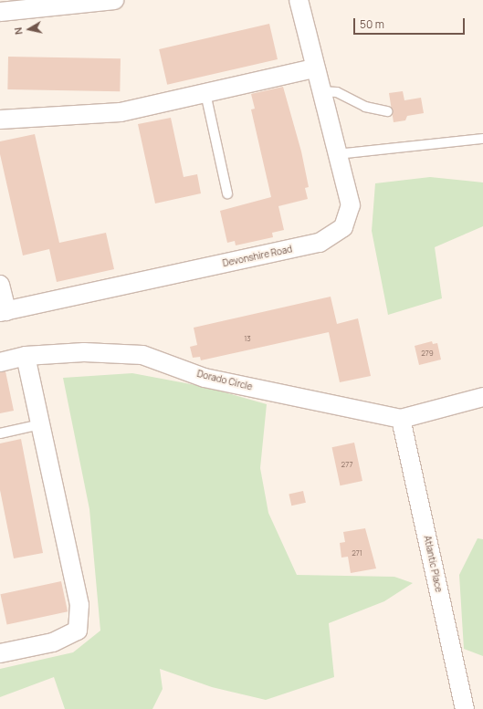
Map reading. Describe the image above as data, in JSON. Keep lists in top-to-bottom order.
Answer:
{
  "streets": {
    "street": ["Devonshire Road", "Dorado Circle", "Atlantic Place"]
  },
  "crossings": [
    ["Dorado Circle", "Atlantic Place"]
  ],
  "house_numbers": [
    "13",
    "279",
    "277",
    "271"
  ],
  "scale_bar": "50 m",
  "north": "left"
}
